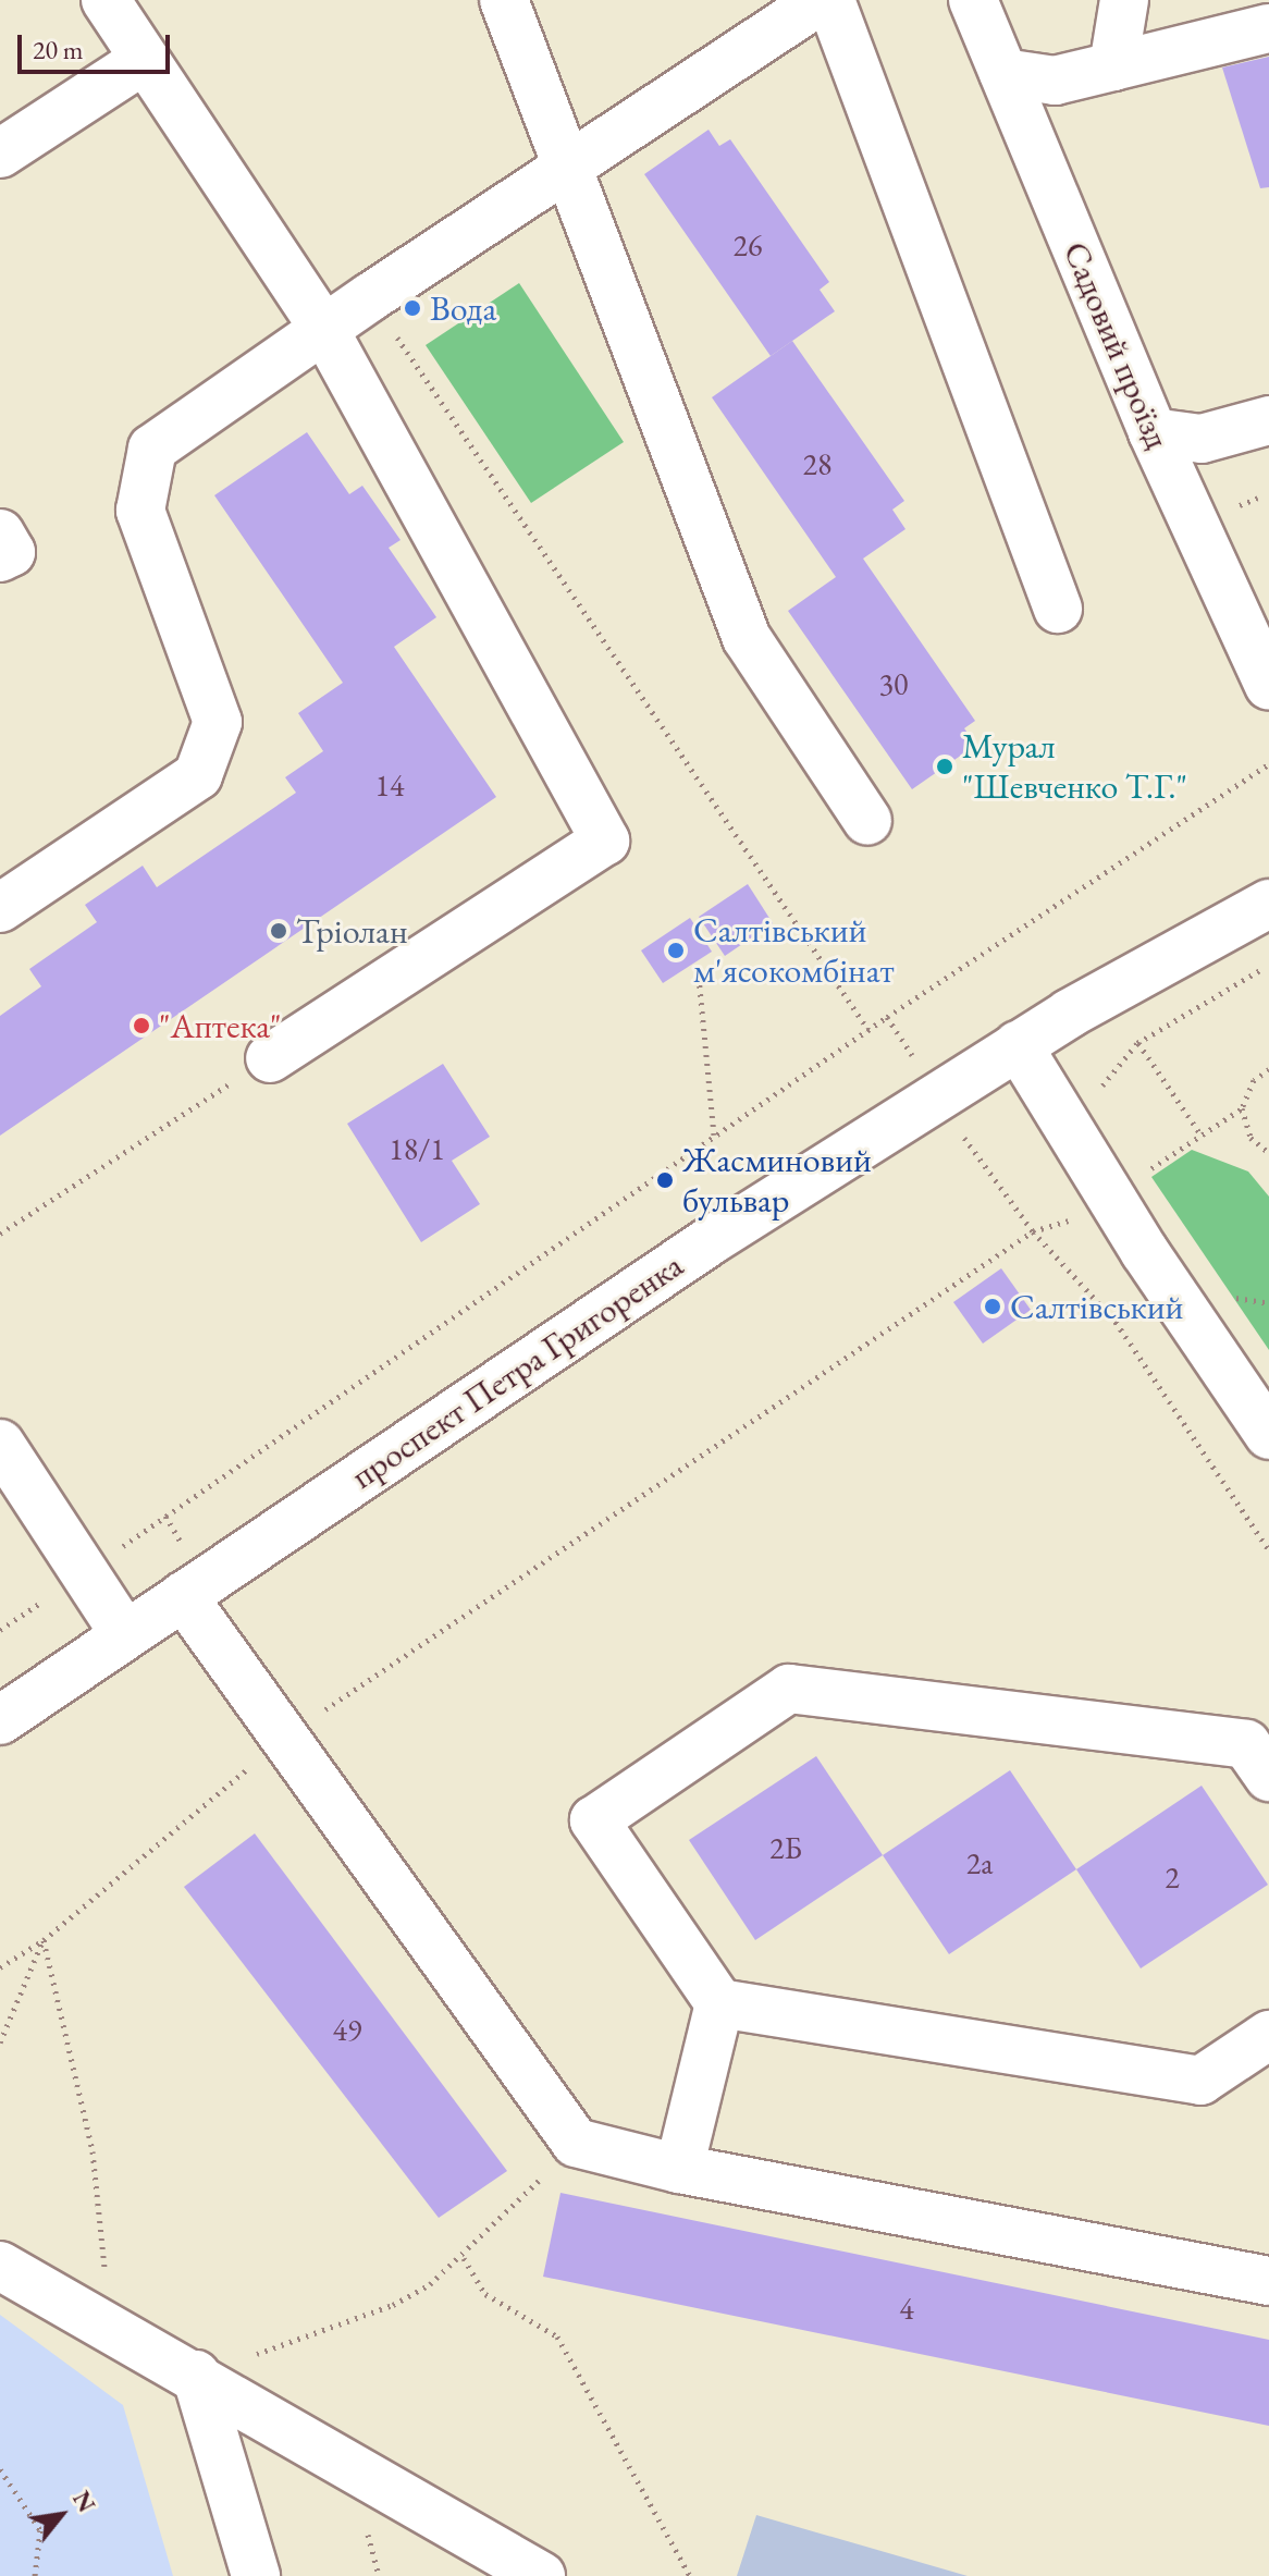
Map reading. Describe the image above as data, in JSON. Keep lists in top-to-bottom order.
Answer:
{
  "streets": {
    "main road": ["Садовий проїзд", "проспект Петра Григоренка"]
  },
  "places": [
    "Вода",
    "Мурал \"Шевченко Т.Г.\"",
    "Тріолан",
    "Салтівський м'ясокомбінат",
    "\"Аптека\"",
    "Жасминовий бульвар",
    "Салтівський"
  ],
  "house_numbers": [
    "26",
    "28",
    "30",
    "14",
    "18/1",
    "2Б",
    "2а",
    "2",
    "49",
    "4"
  ],
  "scale_bar": "20 m",
  "north": "top right"
}
